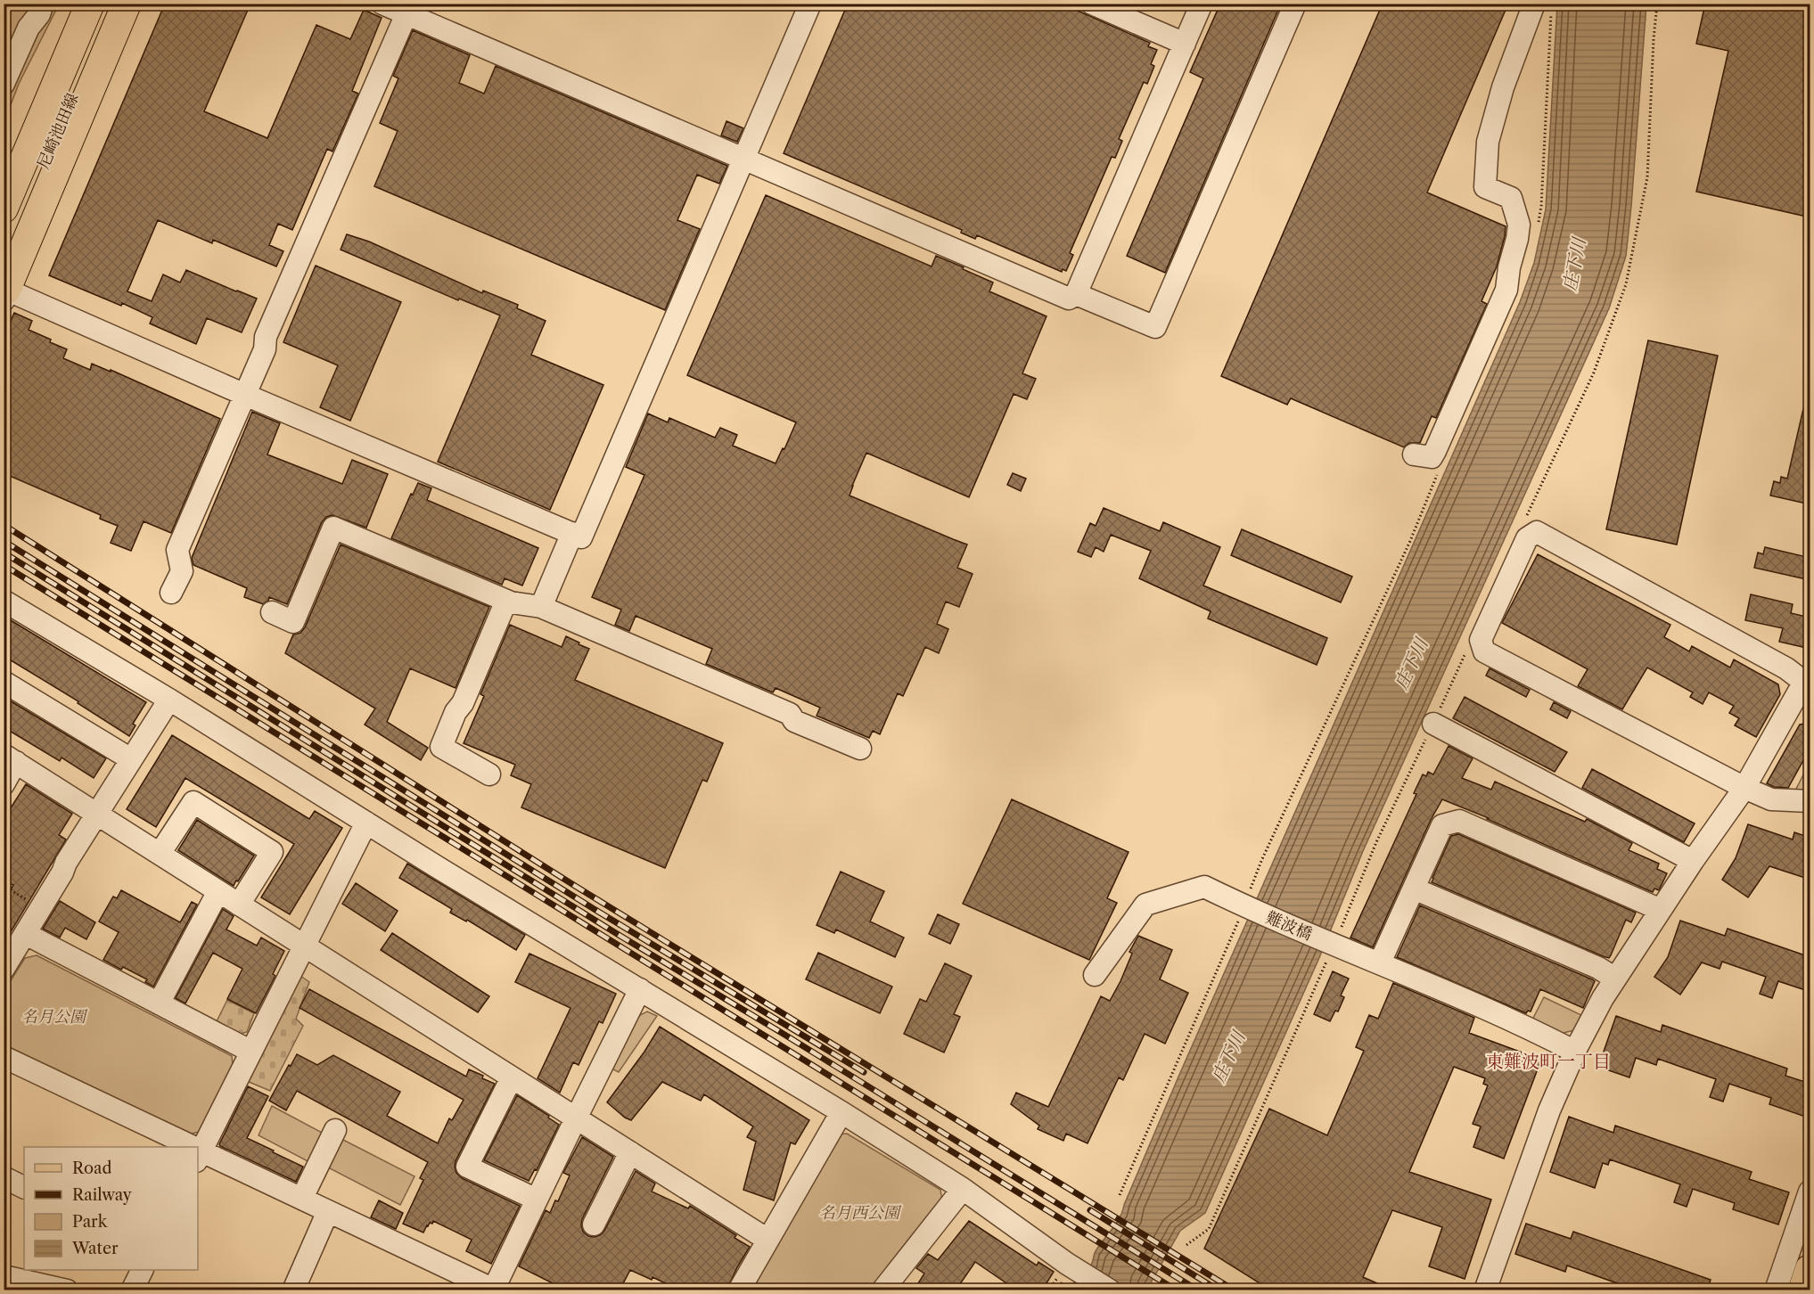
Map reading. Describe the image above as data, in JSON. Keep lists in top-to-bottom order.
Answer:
{
  "streets": {
    "main road": ["尼崎池田線"],
    "street": ["難波橋"]
  },
  "districts": ["東難波町一丁目"],
  "water": ["庄下川"],
  "parks": ["名月公園", "名月西公園"],
  "legend": [
    "Road",
    "Railway",
    "Park",
    "Water"
  ]
}
